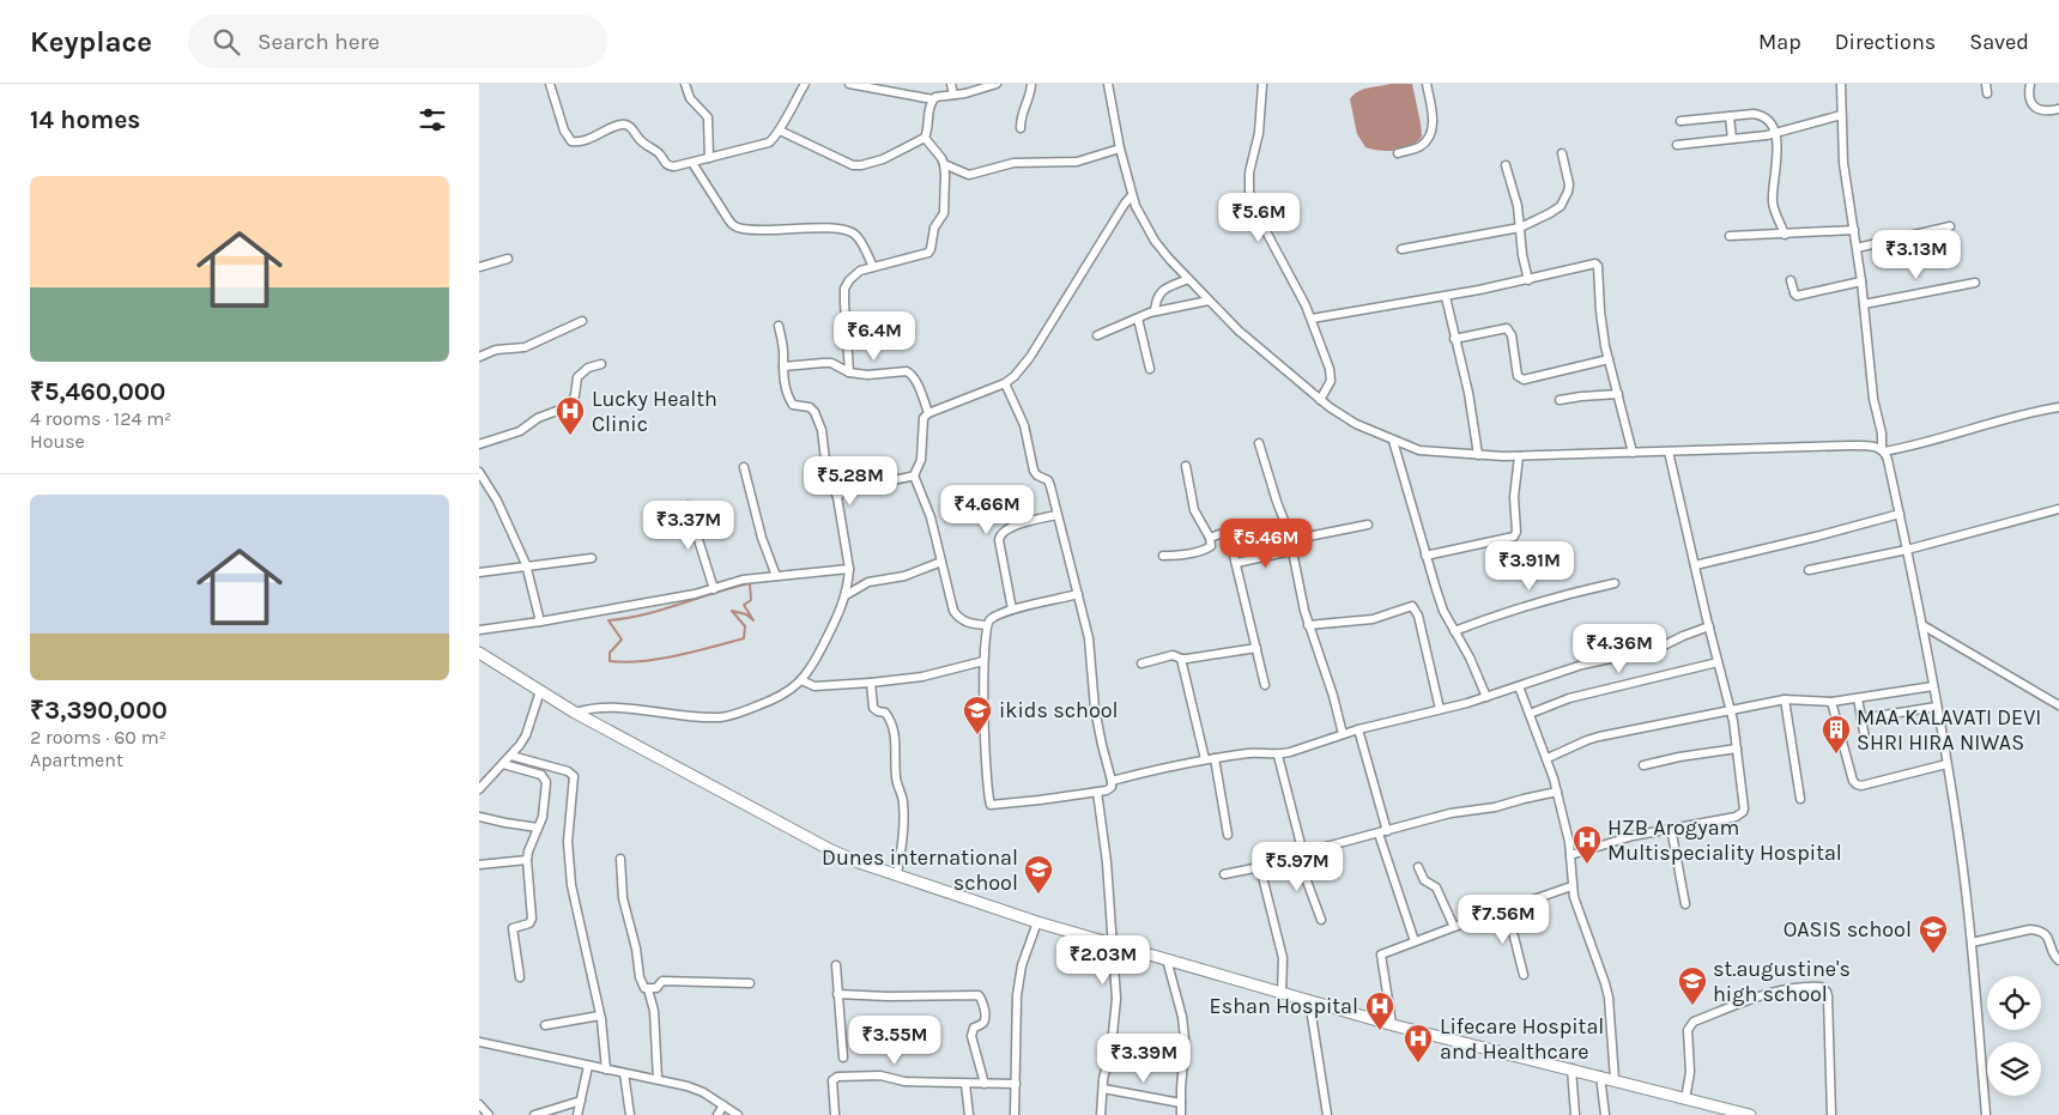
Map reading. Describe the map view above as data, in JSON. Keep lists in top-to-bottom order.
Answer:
{
  "places": {
    "hospital": [
      "Lucky Health Clinic",
      "HZB Arogyam Multispeciality Hospital",
      "Eshan Hospital",
      "Lifecare Hospital and Healthcare"
    ],
    "school or university": [
      "ikids school",
      "Dunes international school",
      "OASIS school",
      "st.augustine's high school"
    ],
    "building": ["MAA KALAVATI DEVI SHRI HIRA NIWAS"]
  },
  "page": {
    "header": "Keyplace",
    "search": "Search here",
    "nav": ["Map", "Directions", "Saved"],
    "heading": "14 homes",
    "list": [
      {
        "name": "₹5,460,000",
        "note": "4 rooms · 124 m² · House"
      },
      {
        "name": "₹3,390,000",
        "note": "2 rooms · 60 m² · Apartment"
      }
    ],
    "price": [
      "₹5.6M",
      "₹3.13M",
      "₹6.4M",
      "₹5.28M",
      "₹4.66M",
      "₹3.37M",
      "₹5.46M",
      "₹3.91M",
      "₹4.36M",
      "₹5.97M",
      "₹7.56M",
      "₹2.03M",
      "₹3.55M",
      "₹3.39M"
    ]
  }
}
